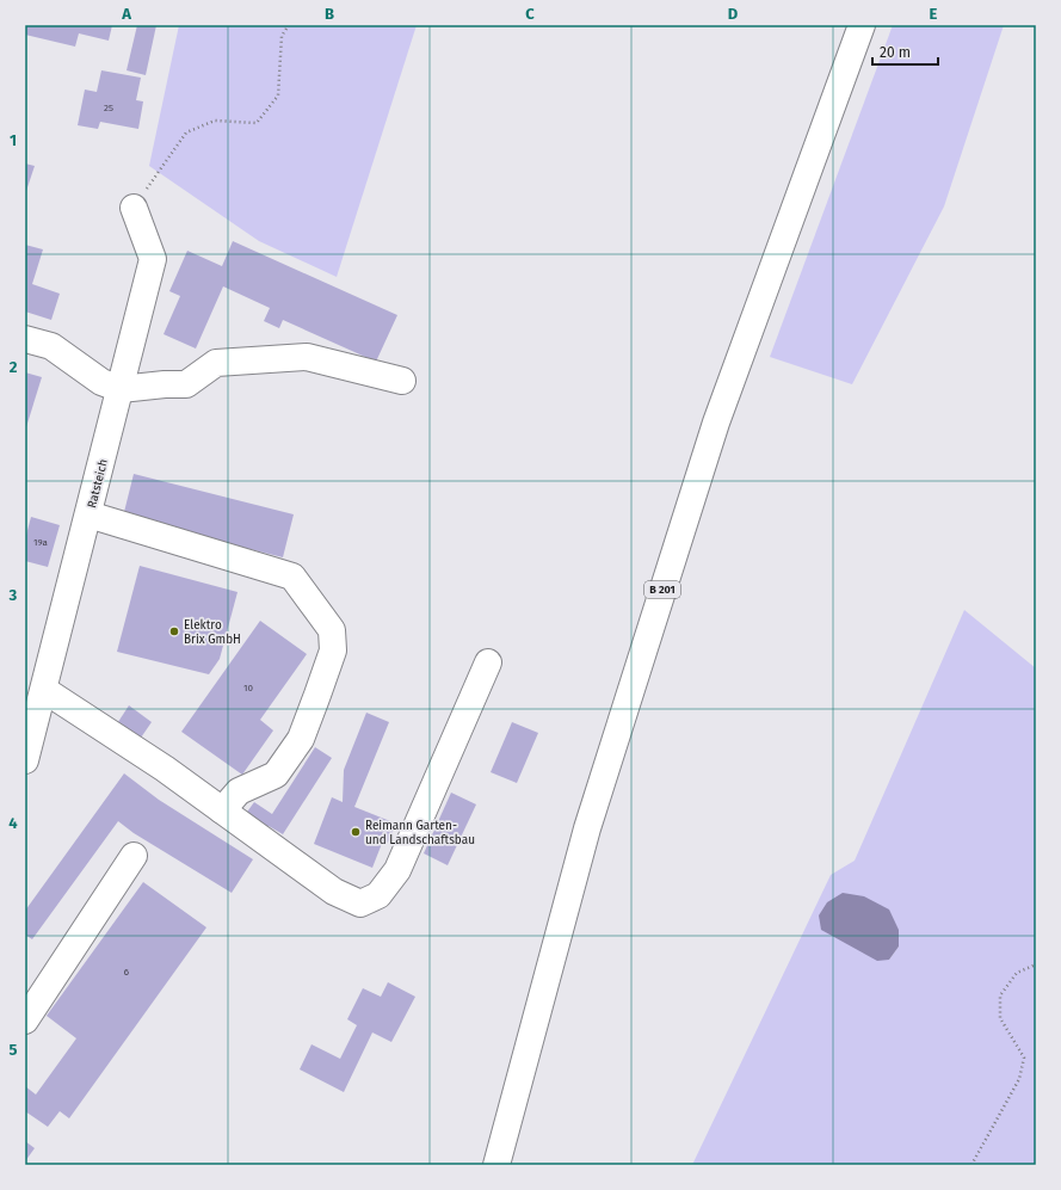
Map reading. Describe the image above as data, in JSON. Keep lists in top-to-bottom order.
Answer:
{
  "streets": {
    "main road": ["Ratsteich", "B 201"]
  },
  "places": ["Elektro Brix GmbH", "Reimann Garten- und Landschaftsbau"],
  "house_numbers": [
    "25",
    "19a",
    "10",
    "6"
  ],
  "scale_bar": "20 m",
  "grid": {
    "columns": [
      "A",
      "B",
      "C",
      "D",
      "E"
    ],
    "rows": [
      "1",
      "2",
      "3",
      "4",
      "5"
    ]
  }
}
